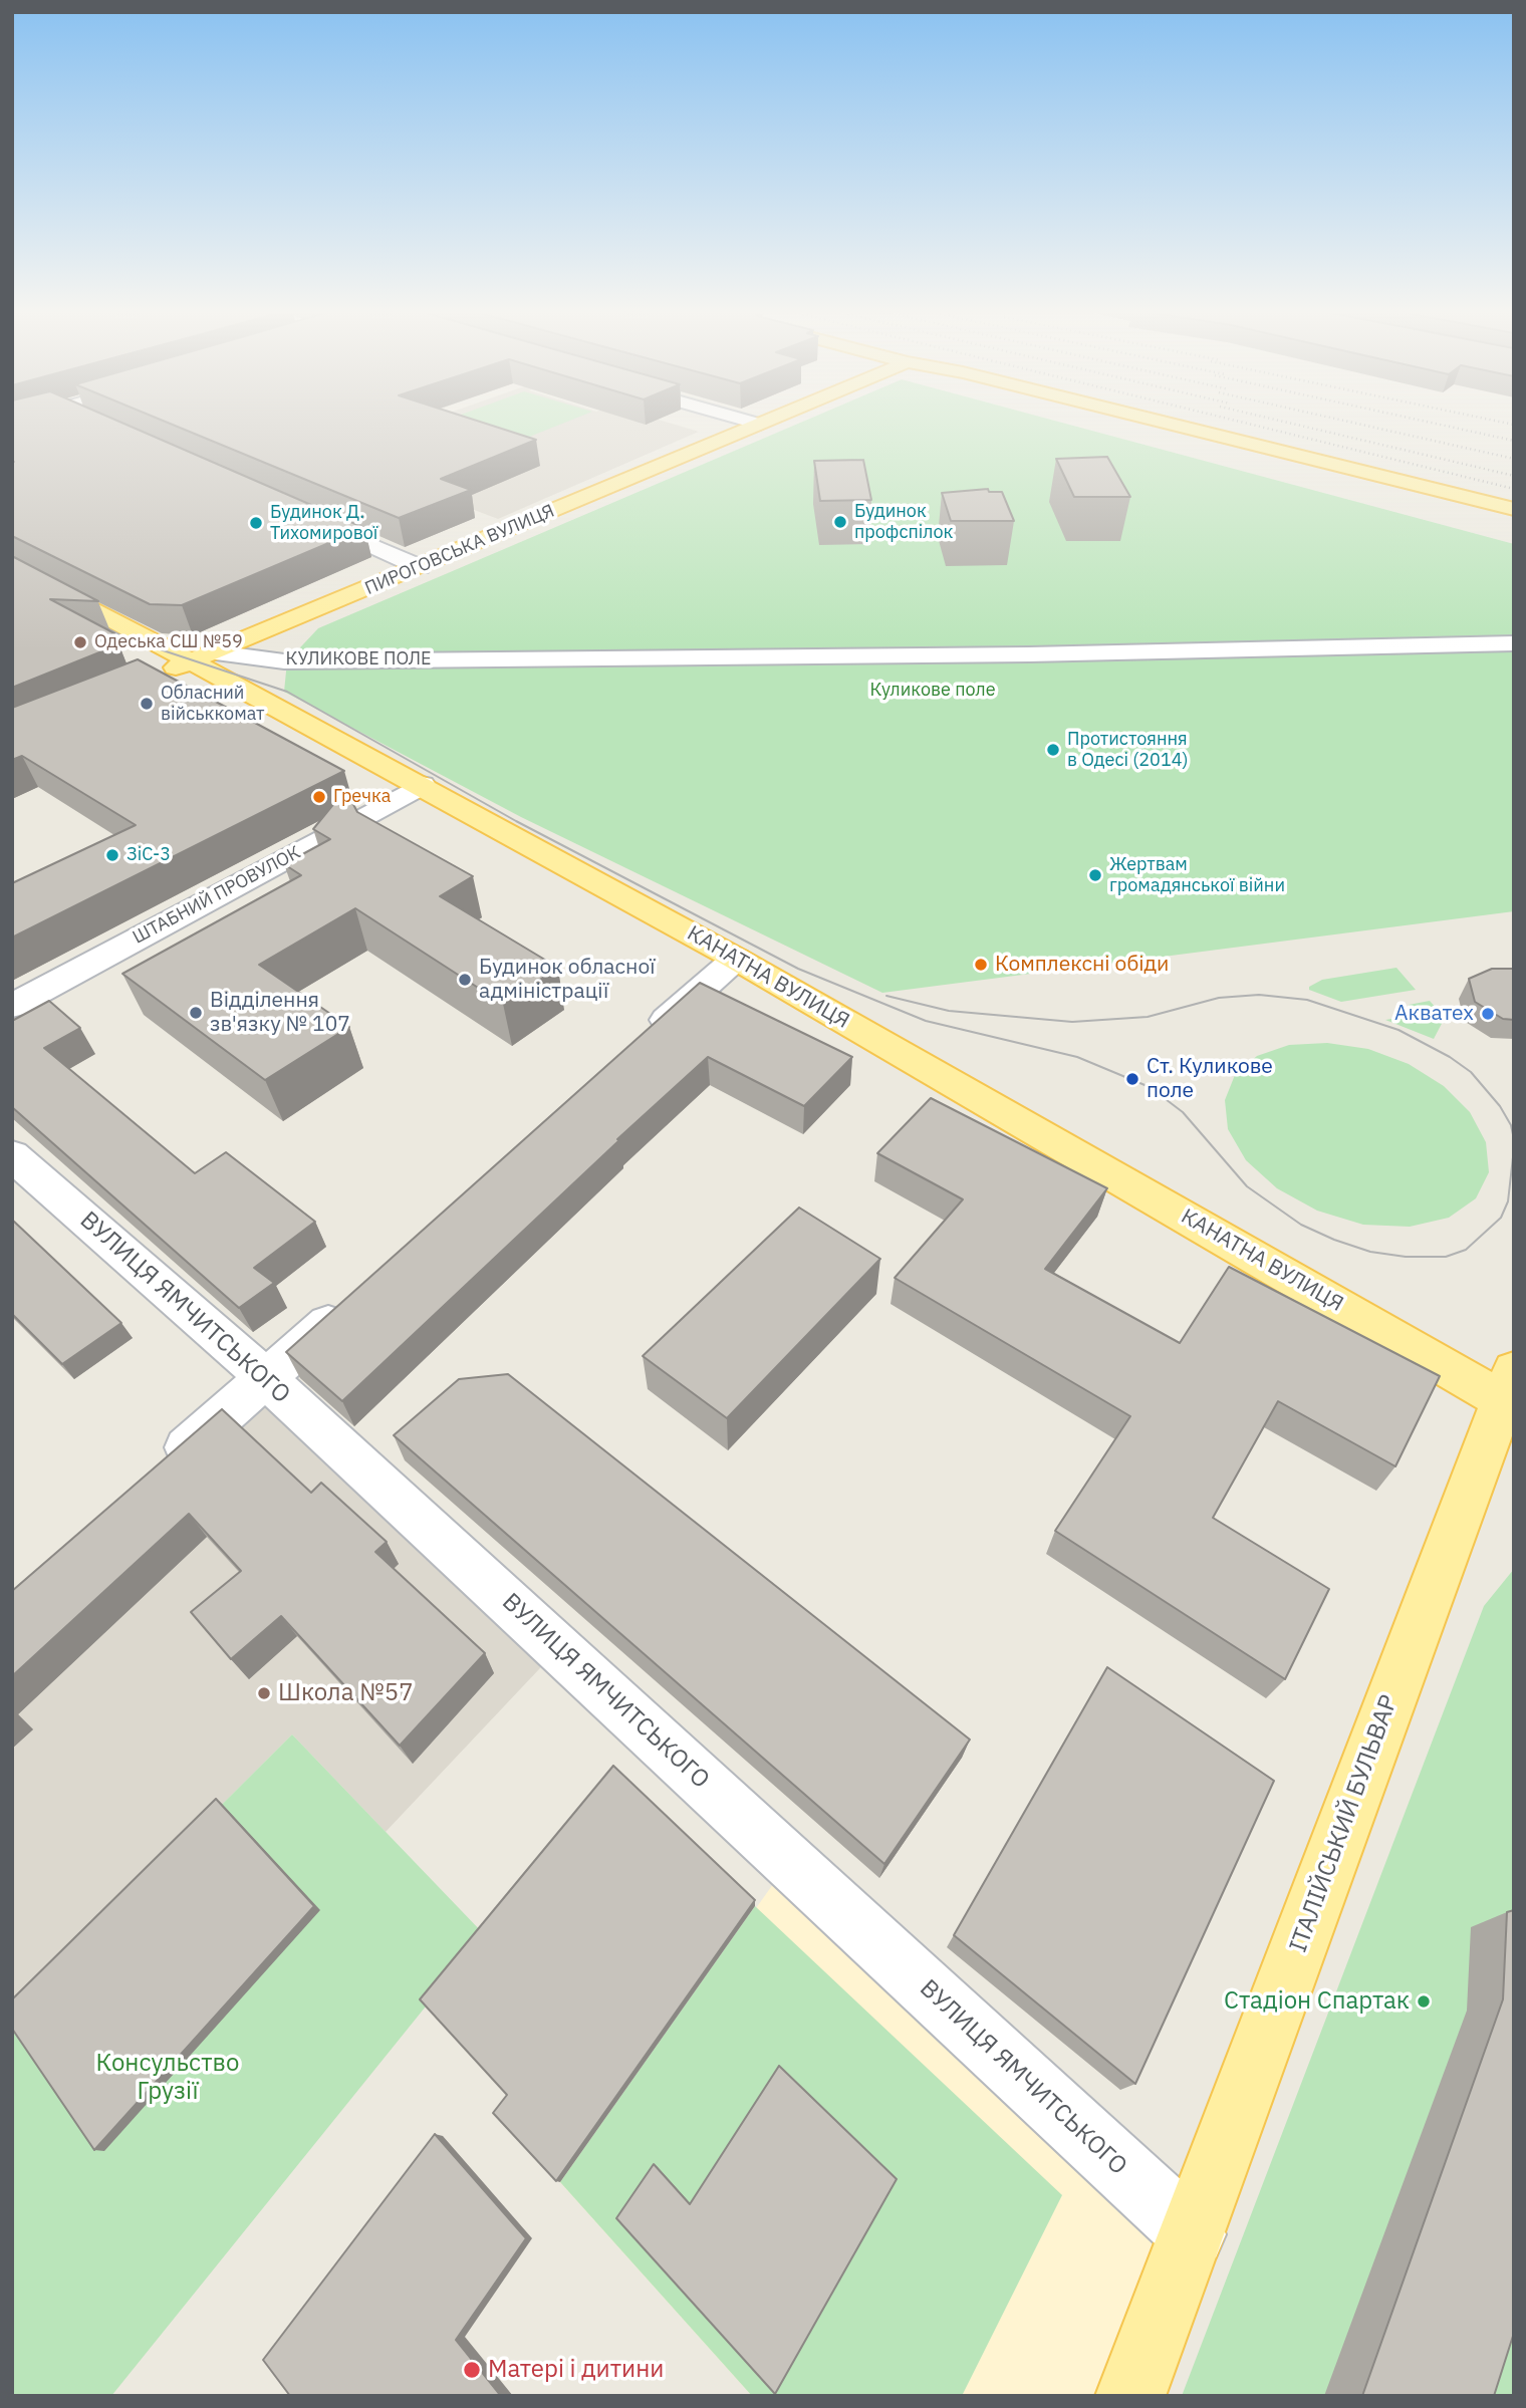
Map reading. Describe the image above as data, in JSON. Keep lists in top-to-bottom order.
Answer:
{
  "streets": {
    "main road": ["ПИРОГОВСЬКА ВУЛИЦЯ", "КАНАТНА ВУЛИЦЯ", "ІТАЛІЙСЬКИЙ БУЛЬВАР"],
    "street": ["КУЛИКОВЕ ПОЛЕ", "ШТАБНИЙ ПРОВУЛОК", "ВУЛИЦЯ ЯМЧИТСЬКОГО"]
  },
  "crossings": [
    ["ПИРОГОВСЬКА ВУЛИЦЯ", "КУЛИКОВЕ ПОЛЕ"],
    ["ПИРОГОВСЬКА ВУЛИЦЯ", "КАНАТНА ВУЛИЦЯ"],
    ["КУЛИКОВЕ ПОЛЕ", "КАНАТНА ВУЛИЦЯ"],
    ["ШТАБНИЙ ПРОВУЛОК", "КАНАТНА ВУЛИЦЯ"],
    ["КАНАТНА ВУЛИЦЯ", "ІТАЛІЙСЬКИЙ БУЛЬВАР"],
    ["ВУЛИЦЯ ЯМЧИТСЬКОГО", "ІТАЛІЙСЬКИЙ БУЛЬВАР"]
  ],
  "parks": ["Куликове поле", "Консульство Грузії"],
  "places": [
    "Будинок профспілок",
    "Будинок Д. Тихомирової",
    "Одеська CШ №59",
    "Обласний військкомат",
    "Протистояння в Одесі (2014)",
    "Гречка",
    "ЗіС-3",
    "Жертвам громадянської війни",
    "Комплексні обіди",
    "Будинок обласної адміністрації",
    "Відділення зв'язку № 107",
    "Акватех",
    "Ст. Куликове поле",
    "Школа №57",
    "Стадіон Спартак",
    "Матері і дитини"
  ]
}
